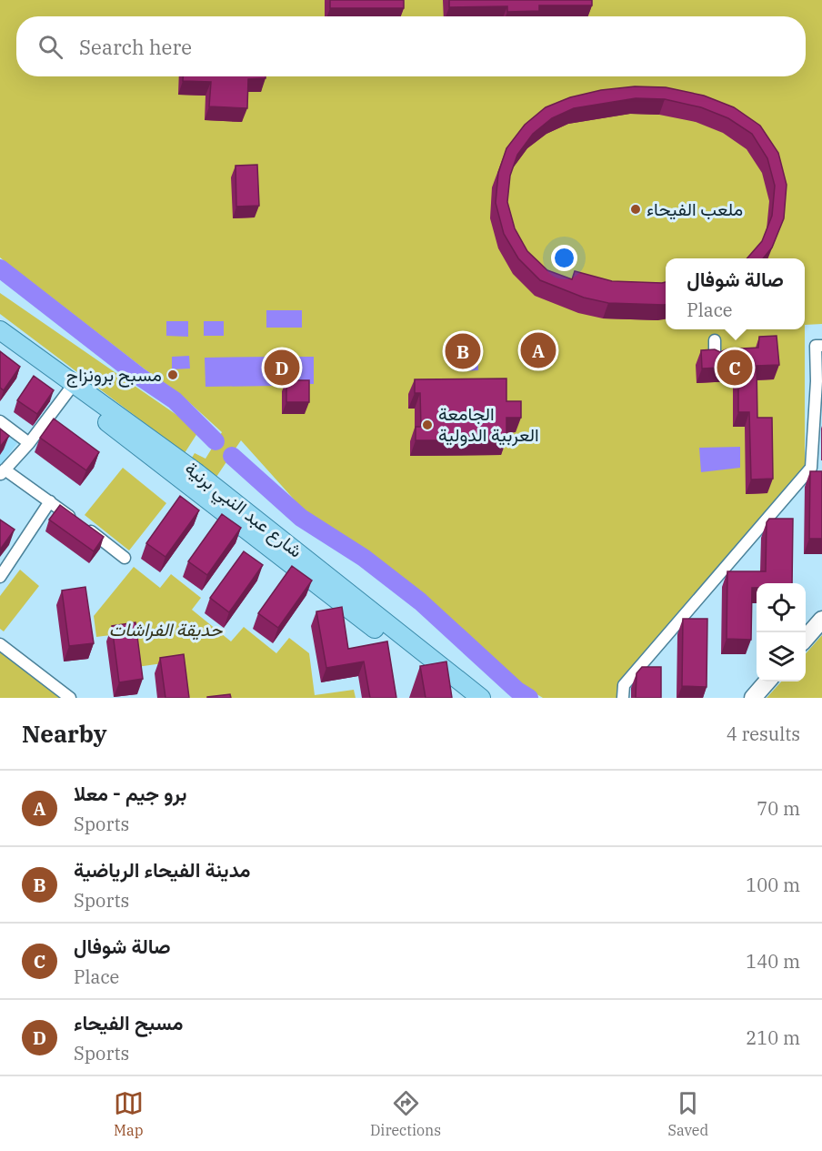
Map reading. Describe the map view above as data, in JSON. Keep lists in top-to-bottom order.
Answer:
{
  "streets": {
    "main road": ["شارع عبد النبي برنية"]
  },
  "parks": ["حديقة الفراشات"],
  "places": ["ملعب الفيحاء", "مسبح برونزاج", "الجامعة العربية الدولية"],
  "page": {
    "search": "Search here",
    "popup": ["صالة شوفال", "Place"],
    "pins": [
      "A",
      "B",
      "C",
      "D"
    ],
    "heading": ["Nearby", "4 results"],
    "list": [
      {
        "mark": "A",
        "name": "برو جيم - معلا",
        "note": "Sports",
        "value": "70 m"
      },
      {
        "mark": "B",
        "name": "مدينة الفيحاء الرياضية",
        "note": "Sports",
        "value": "100 m"
      },
      {
        "mark": "C",
        "name": "صالة شوفال",
        "note": "Place",
        "value": "140 m"
      },
      {
        "mark": "D",
        "name": "مسبح الفيحاء",
        "note": "Sports",
        "value": "210 m"
      }
    ],
    "nav": ["Map", "Directions", "Saved"]
  }
}
